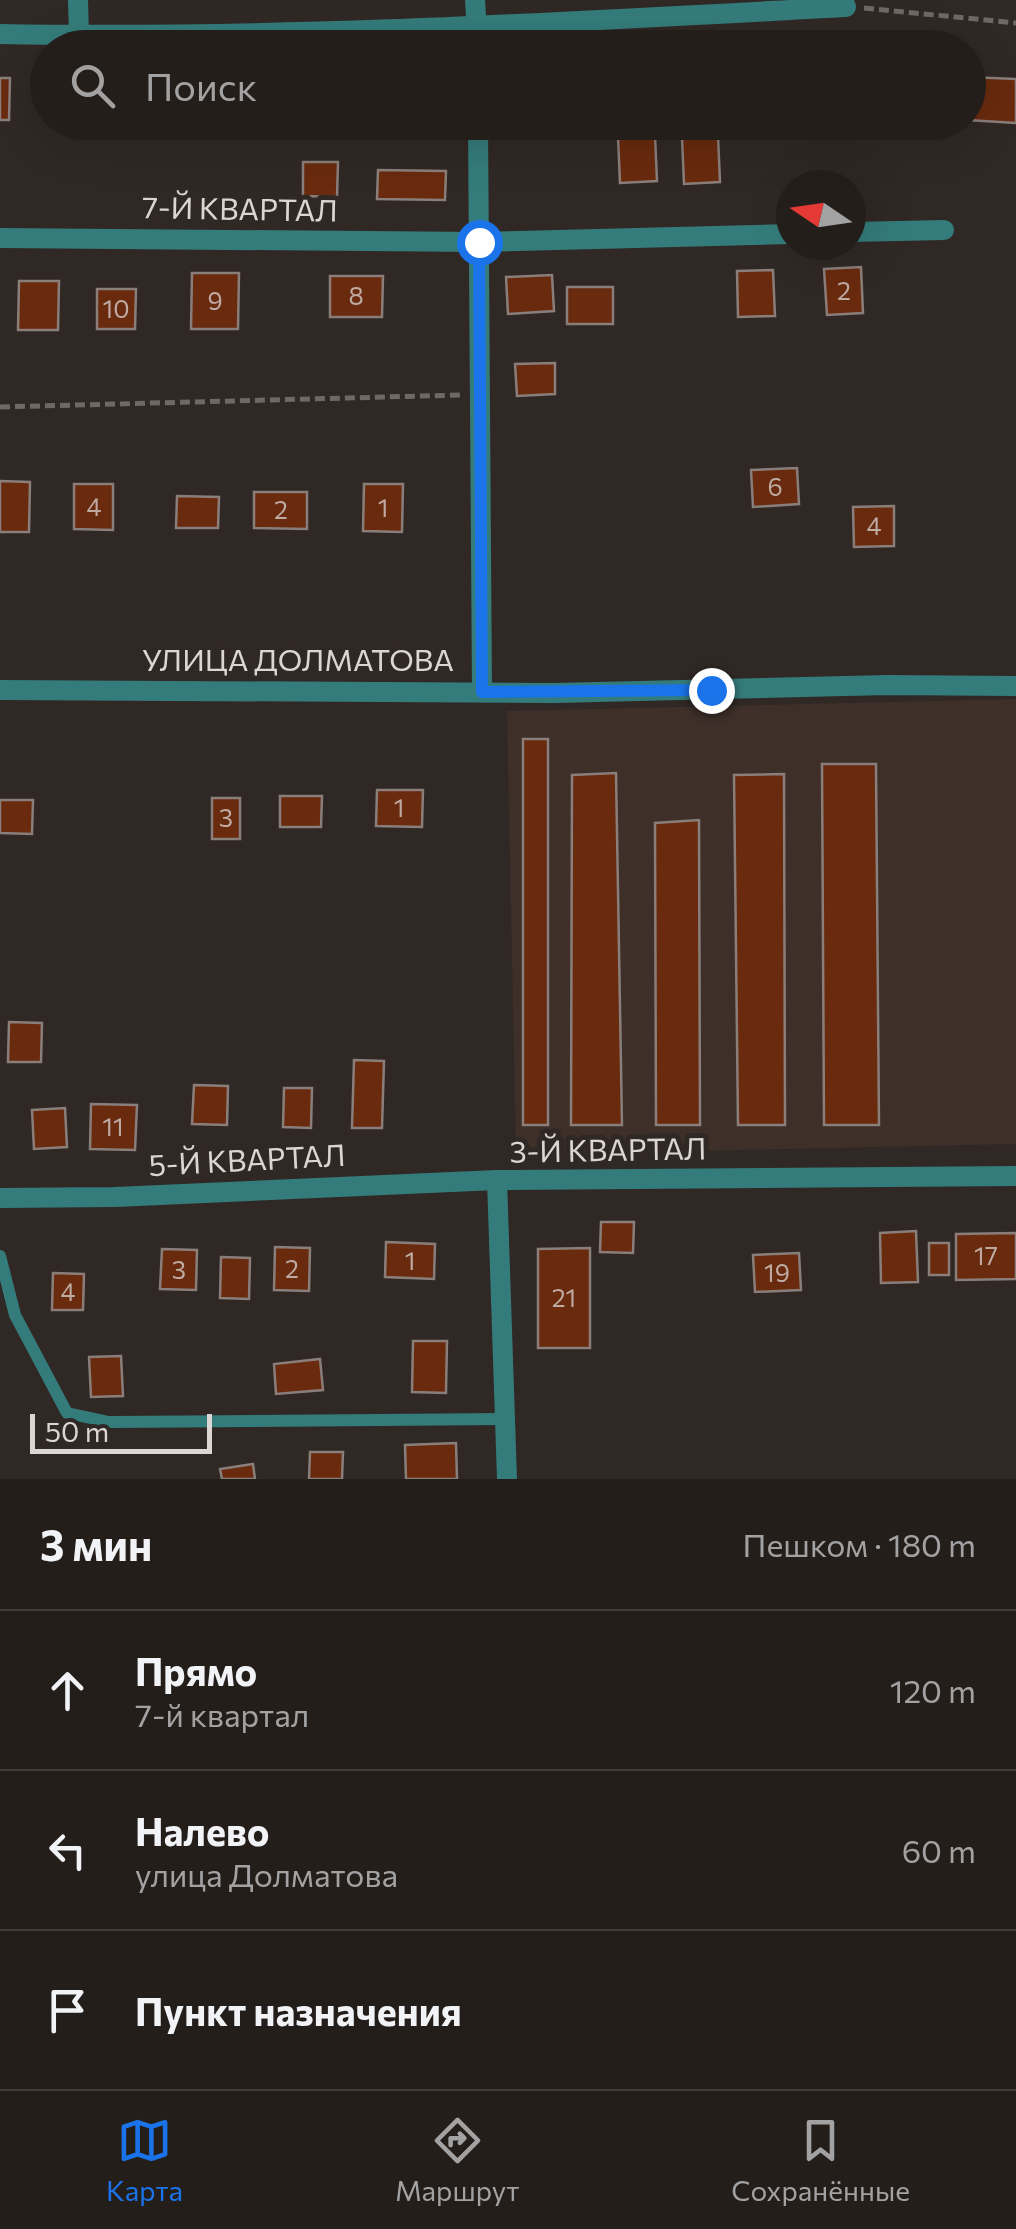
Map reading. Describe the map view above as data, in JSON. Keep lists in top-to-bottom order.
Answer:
{
  "streets": {
    "street": [
      "7-Й КВАРТАЛ",
      "УЛИЦА ДОЛМАТОВА",
      "3-Й КВАРТАЛ",
      "5-Й КВАРТАЛ"
    ]
  },
  "crossings": [
    ["3-Й КВАРТАЛ", "5-Й КВАРТАЛ"]
  ],
  "house_numbers": [
    "2",
    "8",
    "9",
    "10",
    "6",
    "4",
    "1",
    "2",
    "4",
    "1",
    "3",
    "11",
    "17",
    "1",
    "2",
    "3",
    "19",
    "4",
    "21"
  ],
  "scale_bar": "50 m",
  "north": "left",
  "page": {
    "search": "Поиск",
    "scale": "50 m",
    "heading": ["3 мин", "Пешком · 180 m"],
    "list": [
      ["Прямо", "7-й квартал", "120 m"],
      ["Налево", "улица Долматова", "60 m"],
      "Пункт назначения"
    ],
    "nav": ["Карта", "Маршрут", "Сохранённые"]
  }
}
